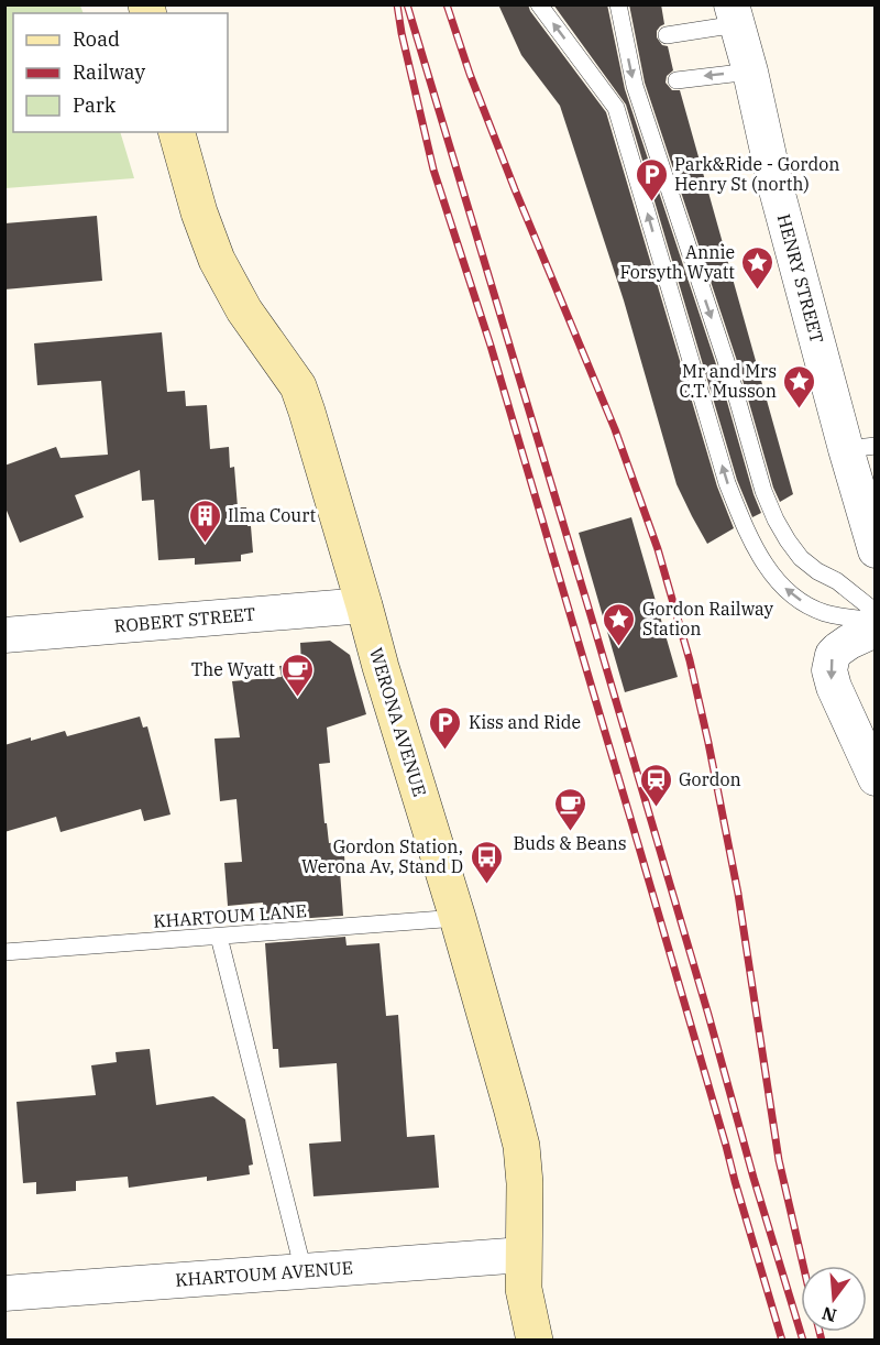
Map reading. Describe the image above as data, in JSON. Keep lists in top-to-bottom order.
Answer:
{
  "streets": {
    "street": [
      "HENRY STREET",
      "ROBERT STREET",
      "WERONA AVENUE",
      "KHARTOUM AVENUE"
    ],
    "lane": ["KHARTOUM LANE"]
  },
  "crossings": [
    ["ROBERT STREET", "WERONA AVENUE"],
    ["WERONA AVENUE", "KHARTOUM LANE"],
    ["WERONA AVENUE", "KHARTOUM AVENUE"]
  ],
  "places": {
    "parking": ["Park&Ride - Gordon Henry St (north)", "Kiss and Ride"],
    "place": ["Annie Forsyth Wyatt", "Mr and Mrs C.T. Musson", "Gordon Railway Station"],
    "building": ["Ilma Court"],
    "cafe": ["The Wyatt", "Buds & Beans"],
    "station": ["Gordon"],
    "bus stop": ["Gordon Station, Werona Av, Stand D"]
  },
  "legend": ["Road", "Railway", "Park"],
  "north": "bottom"
}
